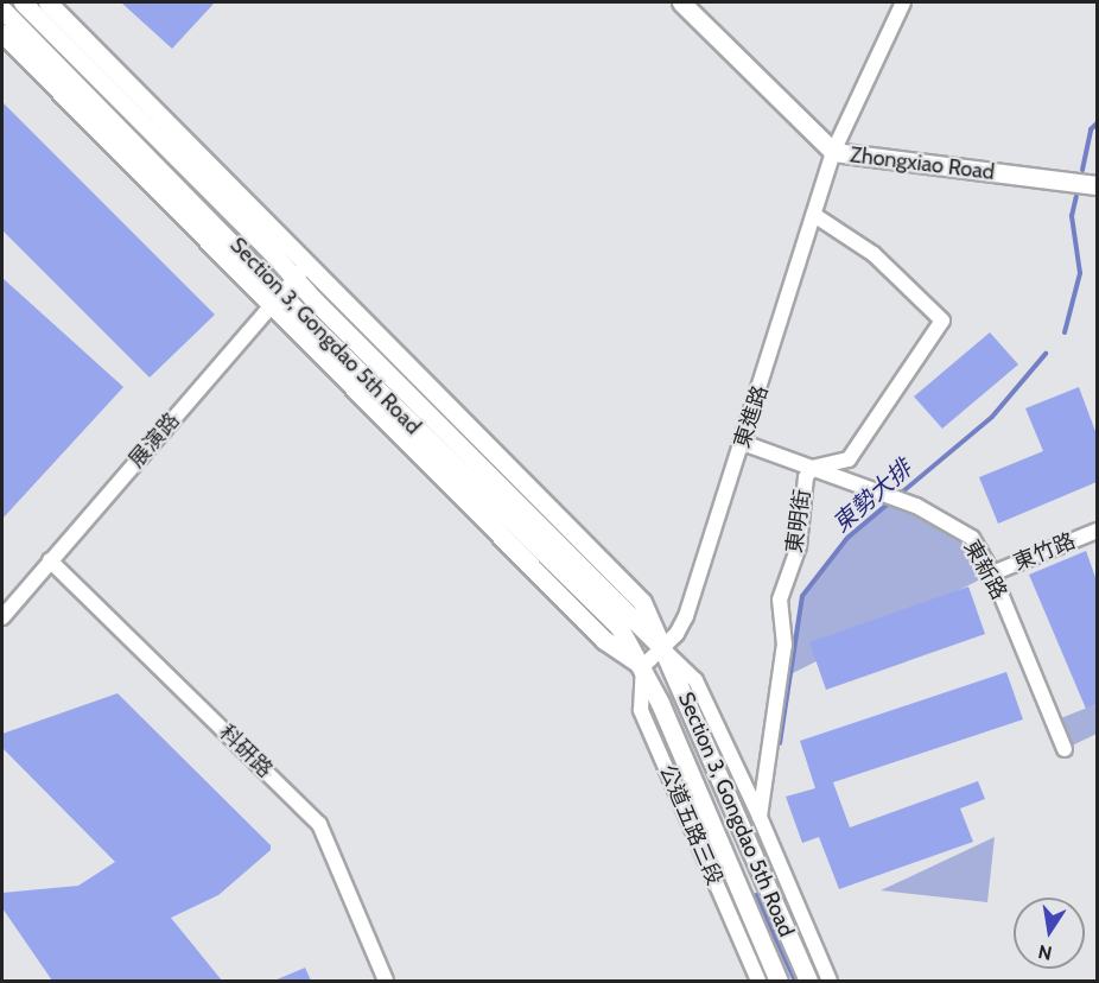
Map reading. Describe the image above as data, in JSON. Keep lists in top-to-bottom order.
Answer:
{
  "streets": {
    "street": [
      "Zhongxiao Road",
      "Section 3, Gongdao 5th Road",
      "東進路",
      "展演路",
      "東明街",
      "東竹路",
      "東新路",
      "科研路",
      "公道五路三段"
    ]
  },
  "crossings": [
    ["Zhongxiao Road", "東進路"],
    ["Section 3, Gongdao 5th Road", "東進路"],
    ["Section 3, Gongdao 5th Road", "展演路"],
    ["Section 3, Gongdao 5th Road", "公道五路三段"],
    ["東進路", "東明街"],
    ["東進路", "東新路"],
    ["東進路", "公道五路三段"],
    ["展演路", "科研路"],
    ["東明街", "東新路"],
    ["東竹路", "東新路"]
  ],
  "water": ["東勢大排"],
  "north": "bottom"
}
